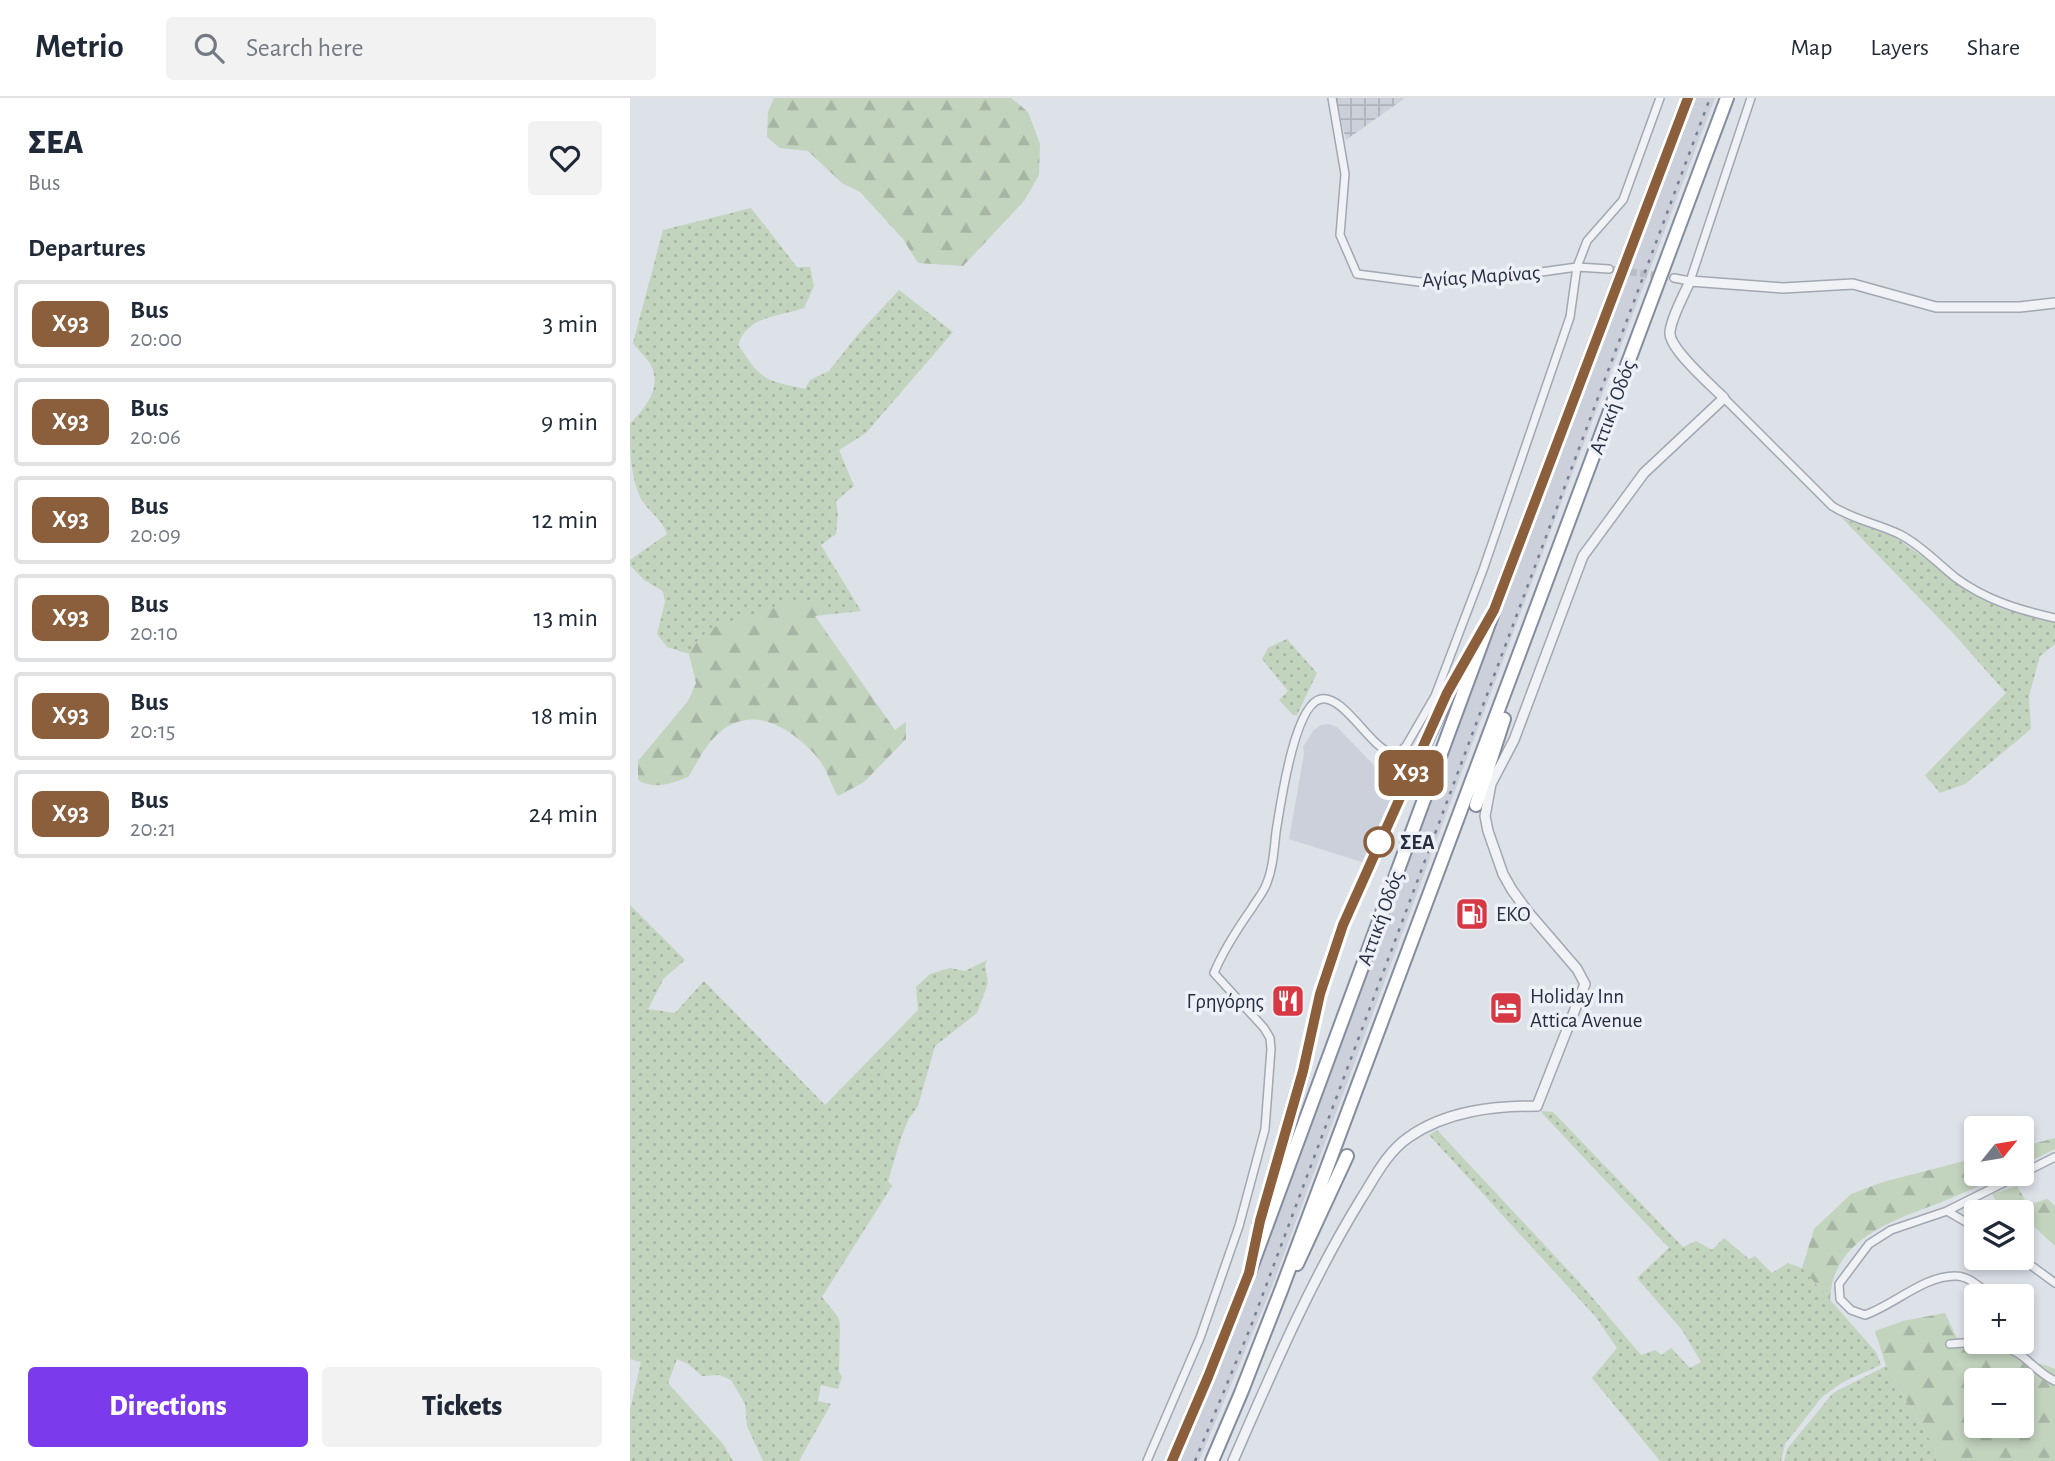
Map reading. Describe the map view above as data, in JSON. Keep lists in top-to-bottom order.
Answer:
{
  "streets": {
    "highway": ["Αττική Οδός"],
    "street": ["Αγίας Μαρίνας"]
  },
  "places": {
    "other": ["ΣΕΑ"],
    "fuel station": ["EKO"],
    "restaurant": ["Γρηγόρης"],
    "hotel": ["Holiday Inn Attica Avenue"]
  },
  "lines": ["bus line X93"],
  "north": "top right",
  "page": {
    "header": "Metrio",
    "search": "Search here",
    "nav": ["Map", "Layers", "Share"],
    "heading": [
      ["ΣΕΑ", "Bus"],
      "Departures"
    ],
    "on_map": "X93",
    "list": [
      {
        "mark": "X93",
        "name": "Bus",
        "note": "20:00",
        "value": "3 min"
      },
      {
        "mark": "X93",
        "name": "Bus",
        "note": "20:06",
        "value": "9 min"
      },
      {
        "mark": "X93",
        "name": "Bus",
        "note": "20:09",
        "value": "12 min"
      },
      {
        "mark": "X93",
        "name": "Bus",
        "note": "20:10",
        "value": "13 min"
      },
      {
        "mark": "X93",
        "name": "Bus",
        "note": "20:15",
        "value": "18 min"
      },
      {
        "mark": "X93",
        "name": "Bus",
        "note": "20:21",
        "value": "24 min"
      }
    ],
    "map_buttons": ["+", "−"],
    "buttons": ["Directions", "Tickets"]
  }
}
